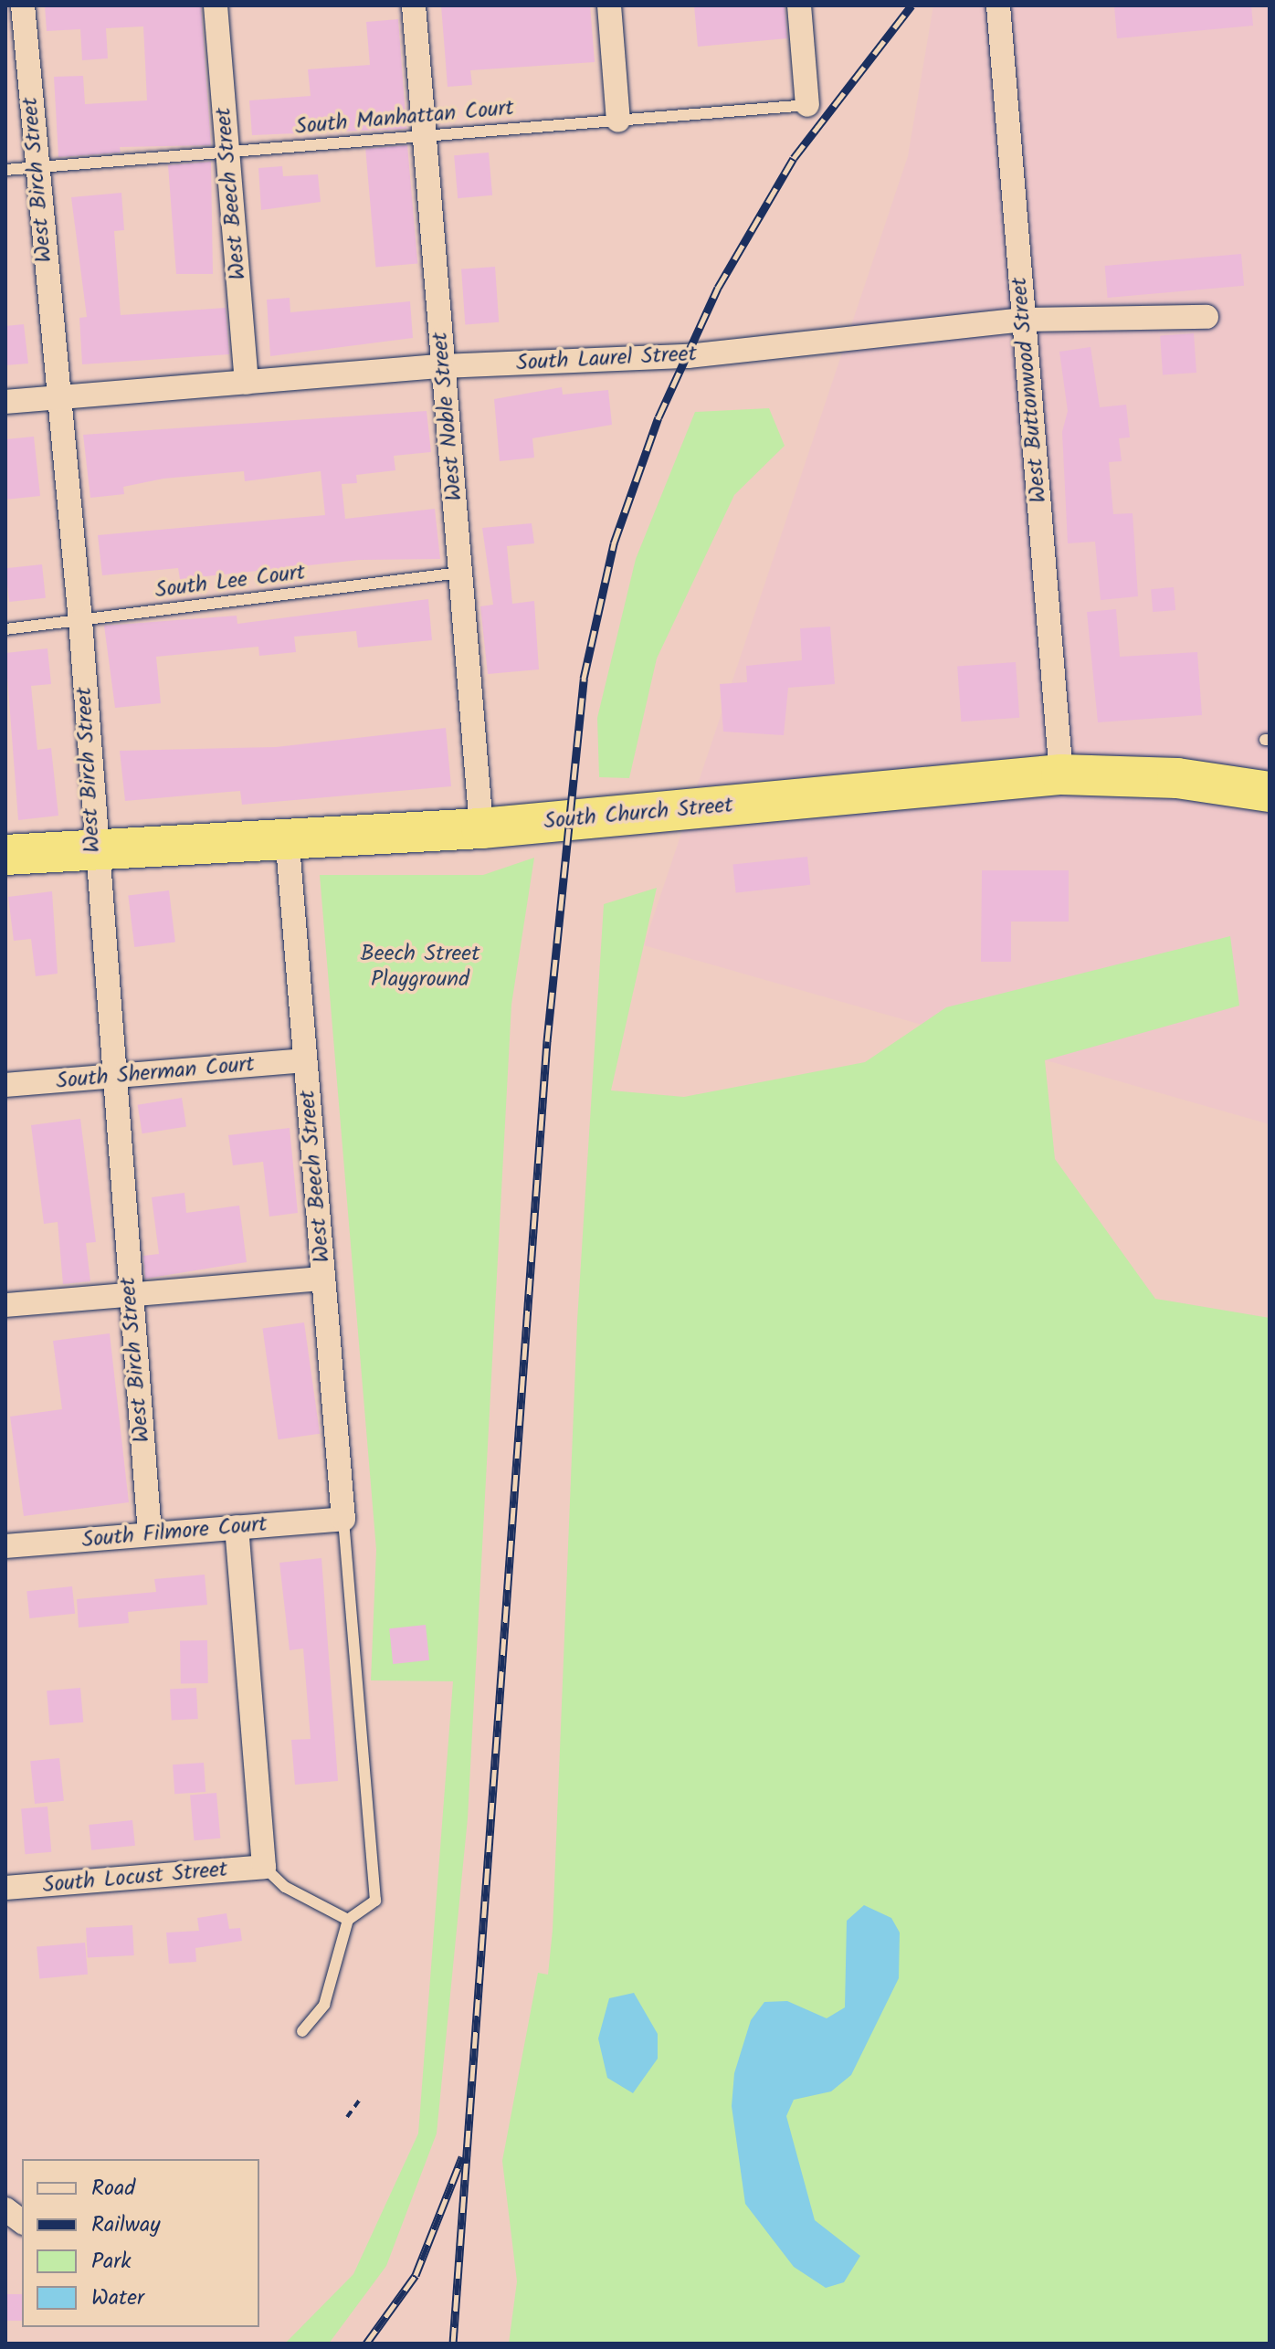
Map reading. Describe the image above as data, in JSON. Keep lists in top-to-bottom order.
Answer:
{
  "streets": {
    "highway": ["South Church Street"],
    "street": [
      "West Birch Street",
      "West Beech Street",
      "South Laurel Street",
      "West Buttonwood Street",
      "West Noble Street",
      "South Sherman Court",
      "South Filmore Court",
      "South Locust Street"
    ],
    "lane": ["South Manhattan Court", "South Lee Court"]
  },
  "crossings": [
    ["South Manhattan Court", "West Birch Street"],
    ["South Manhattan Court", "West Beech Street"],
    ["South Manhattan Court", "West Noble Street"],
    ["West Birch Street", "South Laurel Street"],
    ["West Birch Street", "South Lee Court"],
    ["West Birch Street", "South Church Street"],
    ["West Birch Street", "South Sherman Court"],
    ["West Birch Street", "South Filmore Court"],
    ["West Beech Street", "South Laurel Street"],
    ["West Beech Street", "South Church Street"],
    ["West Beech Street", "South Sherman Court"],
    ["West Beech Street", "South Filmore Court"],
    ["South Laurel Street", "West Buttonwood Street"],
    ["South Laurel Street", "West Noble Street"],
    ["West Buttonwood Street", "South Church Street"],
    ["West Noble Street", "South Lee Court"],
    ["West Noble Street", "South Church Street"]
  ],
  "parks": ["Beech Street Playground"],
  "legend": [
    "Road",
    "Railway",
    "Park",
    "Water"
  ]
}
